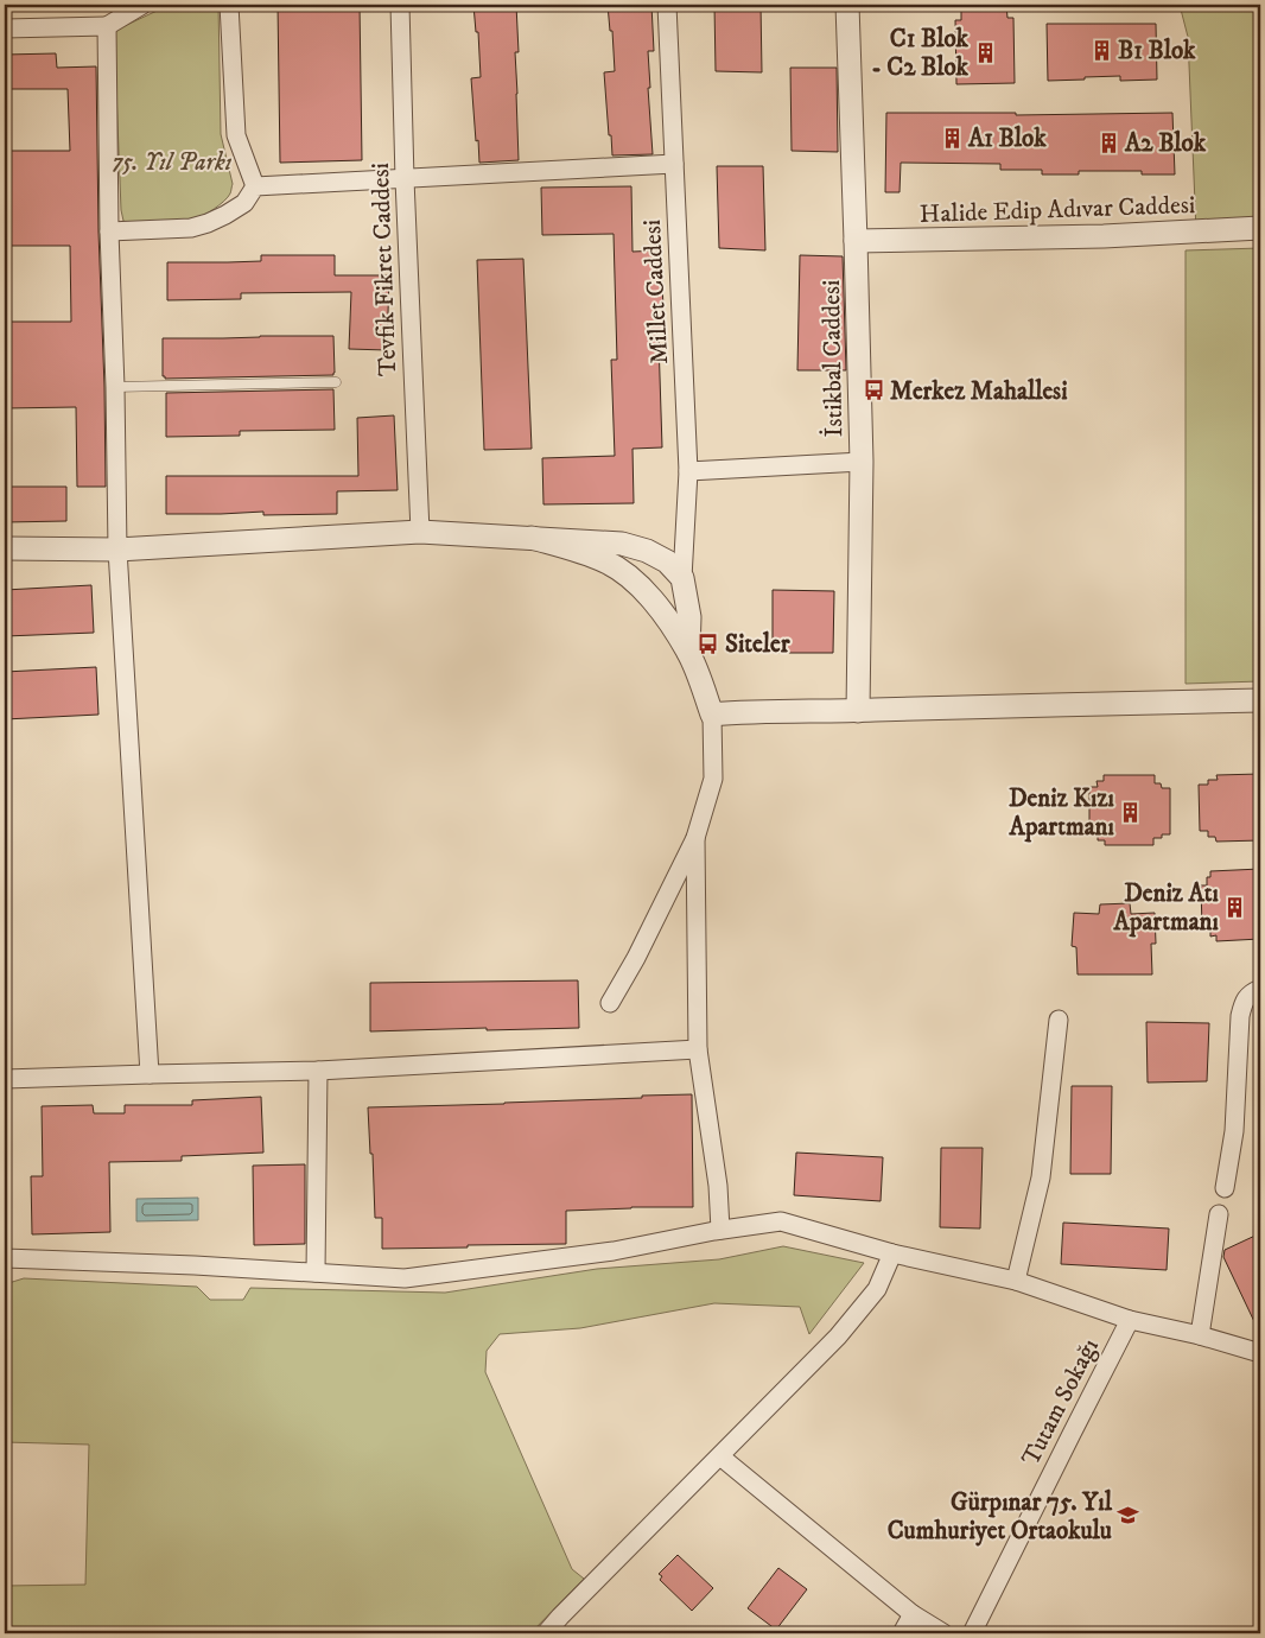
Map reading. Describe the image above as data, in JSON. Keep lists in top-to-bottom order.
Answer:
{
  "streets": {
    "street": [
      "Halide Edip Adıvar Caddesi",
      "Tevfik Fikret Caddesi",
      "Millet Caddesi",
      "İstikbal Caddesi",
      "Tutam Sokağı"
    ]
  },
  "crossings": [
    ["Halide Edip Adıvar Caddesi", "İstikbal Caddesi"]
  ],
  "parks": ["75. Yıl Parkı"],
  "places": {
    "building": [
      "B1 Blok",
      "C1 Blok - C2 Blok",
      "A1 Blok",
      "A2 Blok",
      "Deniz Kızı Apartmanı",
      "Deniz Atı Apartmanı"
    ],
    "bus stop": ["Merkez Mahallesi", "Siteler"],
    "school or university": ["Gürpınar 75. Yıl Cumhuriyet Ortaokulu"]
  }
}
